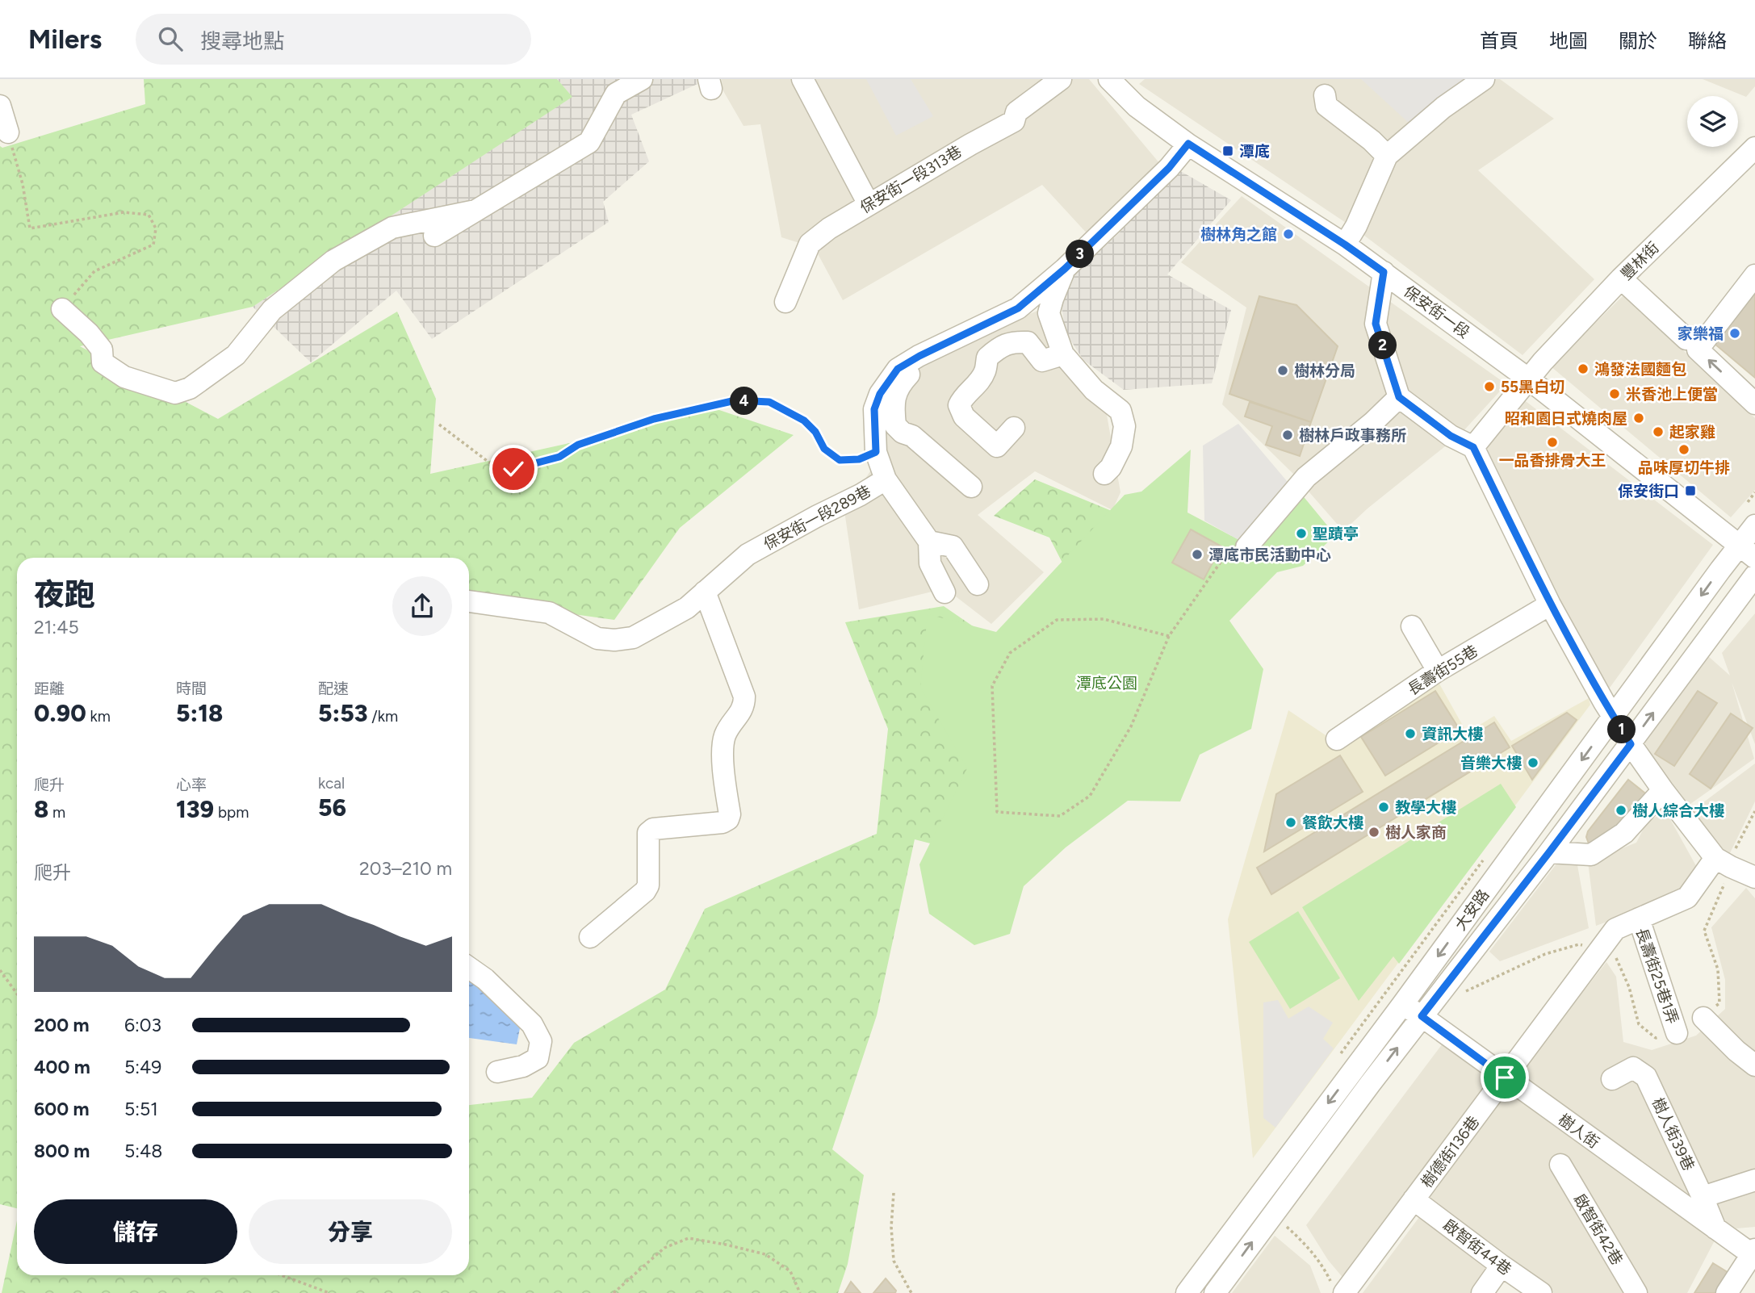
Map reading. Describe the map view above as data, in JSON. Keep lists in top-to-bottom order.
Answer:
{
  "streets": {
    "street": [
      "保安街一段313巷",
      "豐林街",
      "保安街一段",
      "保安街一段289巷",
      "長壽街55巷",
      "大安路",
      "長壽街25巷1弄",
      "樹人街",
      "樹人街39巷",
      "樹德街136巷",
      "啟智街42巷",
      "啟智街44巷"
    ]
  },
  "crossings": [
    ["豐林街", "保安街一段"],
    ["保安街一段", "保安街一段289巷"],
    ["保安街一段", "大安路"],
    ["大安路", "樹人街"],
    ["長壽街25巷1弄", "樹德街136巷"],
    ["樹人街", "樹人街39巷"],
    ["樹人街", "樹德街136巷"],
    ["樹德街136巷", "啟智街44巷"]
  ],
  "parks": ["潭底公園"],
  "places": {
    "transit": ["潭底", "保安街口"],
    "other": [
      "樹林角之館",
      "家樂福",
      "鴻發法國麵包",
      "樹林分局",
      "55黑白切",
      "米香池上便當",
      "昭和園日式燒肉屋",
      "起家雞",
      "樹林戶政事務所",
      "一品香排骨大王",
      "品味厚切牛排",
      "聖蹟亭",
      "潭底市民活動中心",
      "資訊大樓",
      "音樂大樓",
      "教學大樓",
      "樹人綜合大樓",
      "餐飲大樓",
      "樹人家商"
    ]
  },
  "page": {
    "header": "Milers",
    "search": "搜尋地點",
    "nav": [
      "首頁",
      "地圖",
      "關於",
      "聯絡"
    ],
    "pins": [
      "3",
      "2",
      "4",
      "1"
    ],
    "heading": ["夜跑", "21:45"],
    "stats": [
      ["距離", "0.90 km"],
      ["時間", "5:18"],
      ["配速", "5:53 /km"],
      ["爬升", "8 m"],
      ["心率", "139 bpm"],
      ["kcal", "56"]
    ],
    "chart": ["爬升", "203–210 m"],
    "list": [
      {
        "name": "200 m",
        "note": "6:03"
      },
      {
        "name": "400 m",
        "note": "5:49"
      },
      {
        "name": "600 m",
        "note": "5:51"
      },
      {
        "name": "800 m",
        "note": "5:48"
      }
    ],
    "buttons": ["儲存", "分享"]
  }
}
